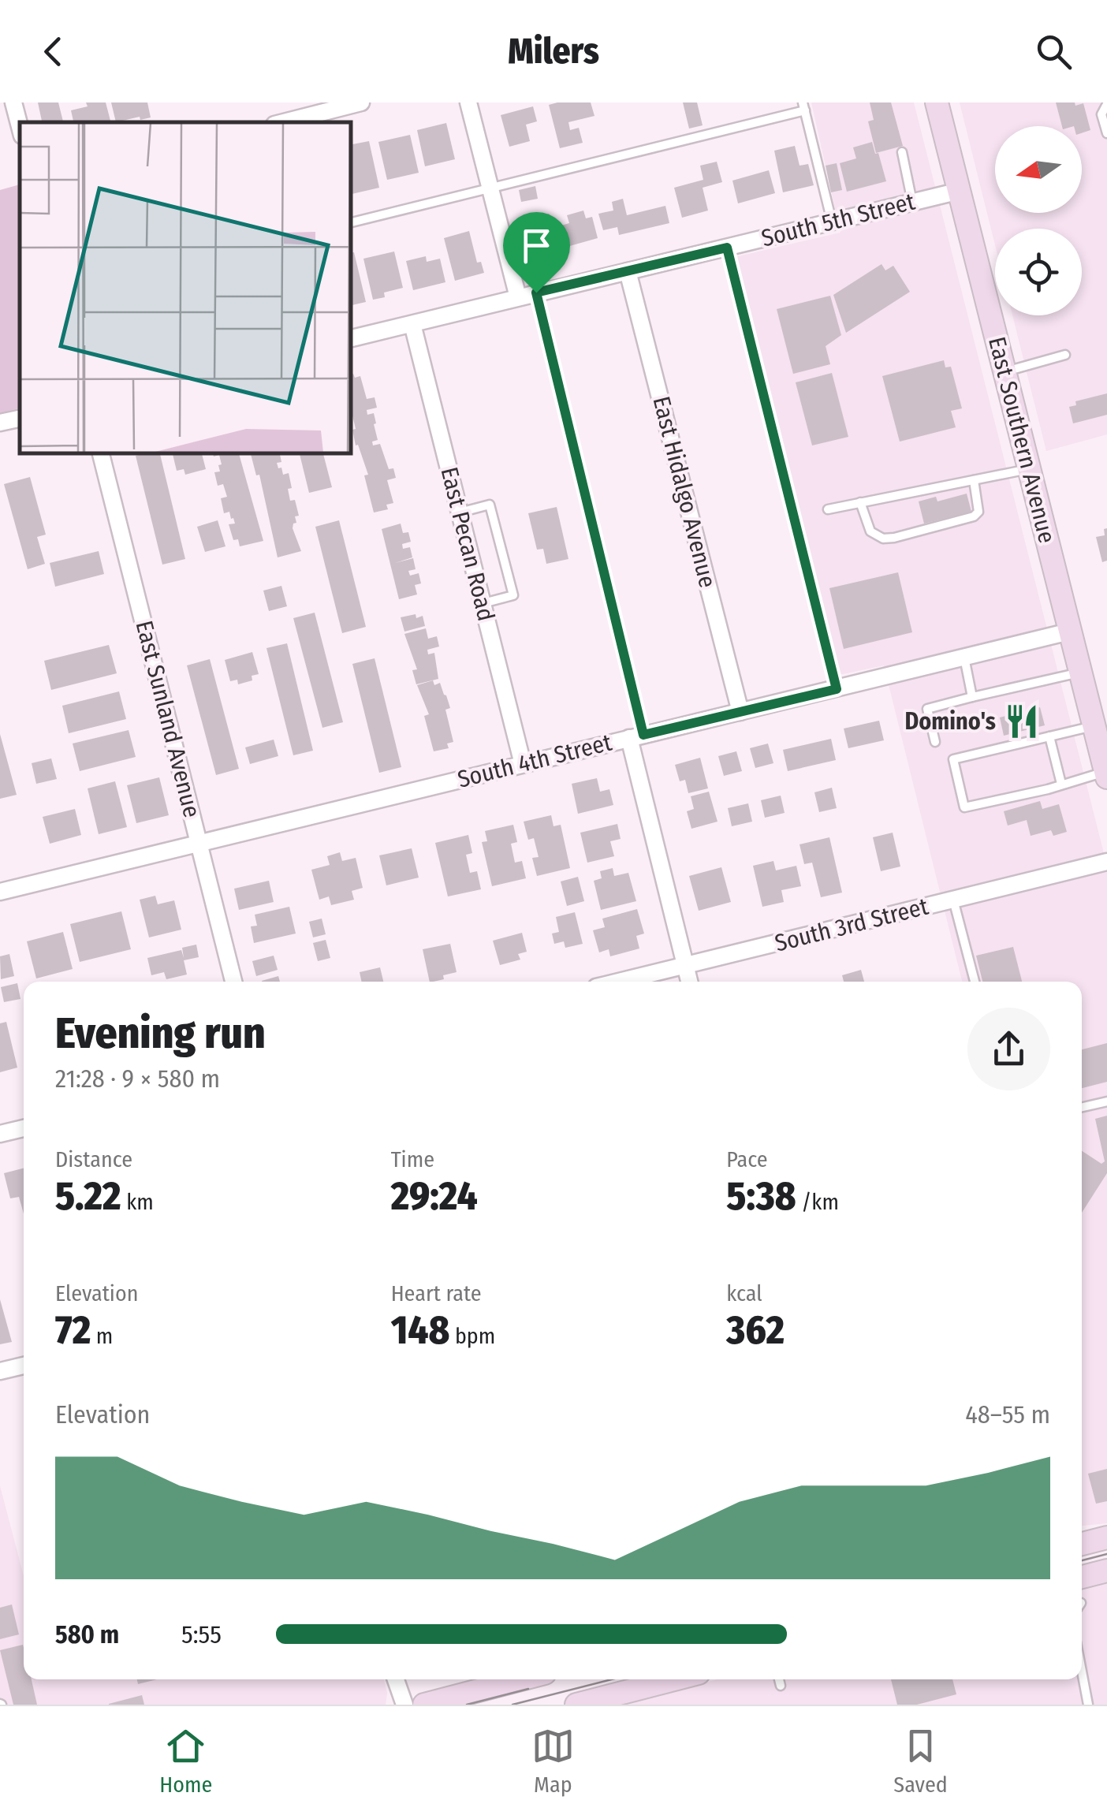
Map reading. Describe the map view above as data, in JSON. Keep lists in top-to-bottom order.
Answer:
{
  "streets": {
    "main road": ["East Southern Avenue"],
    "street": [
      "South 5th Street",
      "East Hidalgo Avenue",
      "East Pecan Road",
      "East Sunland Avenue",
      "South 4th Street",
      "South 3rd Street"
    ]
  },
  "crossings": [
    ["South 5th Street", "East Southern Avenue"],
    ["South 5th Street", "East Hidalgo Avenue"],
    ["South 5th Street", "East Pecan Road"],
    ["East Southern Avenue", "South 4th Street"],
    ["East Hidalgo Avenue", "South 4th Street"],
    ["East Pecan Road", "South 4th Street"],
    ["East Sunland Avenue", "South 4th Street"]
  ],
  "places": {
    "restaurant": ["Domino's"]
  },
  "north": "left",
  "page": {
    "header": "Milers",
    "heading": ["Evening run", "21:28 · 9 × 580 m"],
    "stats": [
      ["Distance", "5.22 km"],
      ["Time", "29:24"],
      ["Pace", "5:38 /km"],
      ["Elevation", "72 m"],
      ["Heart rate", "148 bpm"],
      ["kcal", "362"]
    ],
    "chart": ["Elevation", "48–55 m"],
    "list": [
      {
        "name": "580 m",
        "note": "5:55"
      }
    ],
    "tabs": ["Home", "Map", "Saved"]
  }
}
